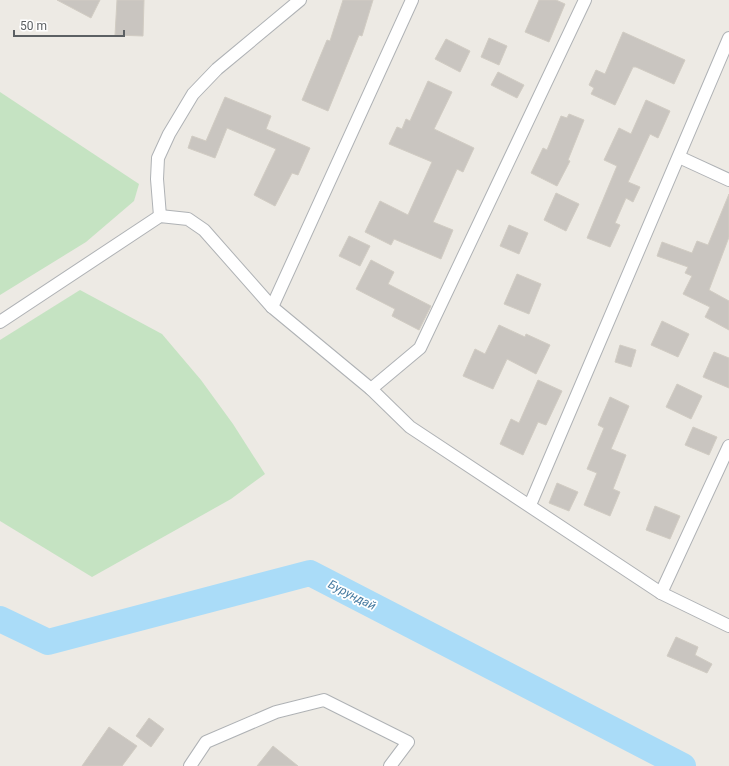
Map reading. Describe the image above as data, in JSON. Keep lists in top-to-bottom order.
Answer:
{
  "water": ["Бурундай"],
  "scale_bar": "50 m"
}
